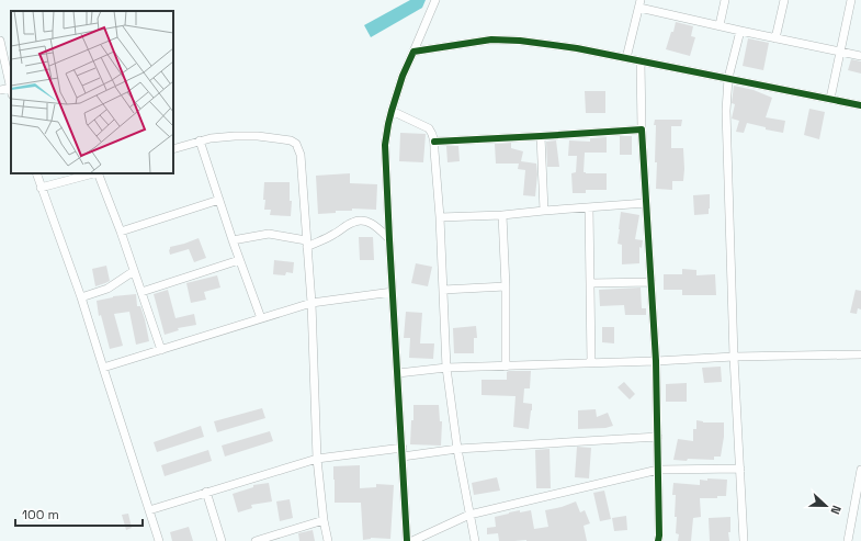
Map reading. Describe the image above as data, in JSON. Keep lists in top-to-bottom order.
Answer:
{
  "scale_bar": "100 m",
  "north": "right"
}
